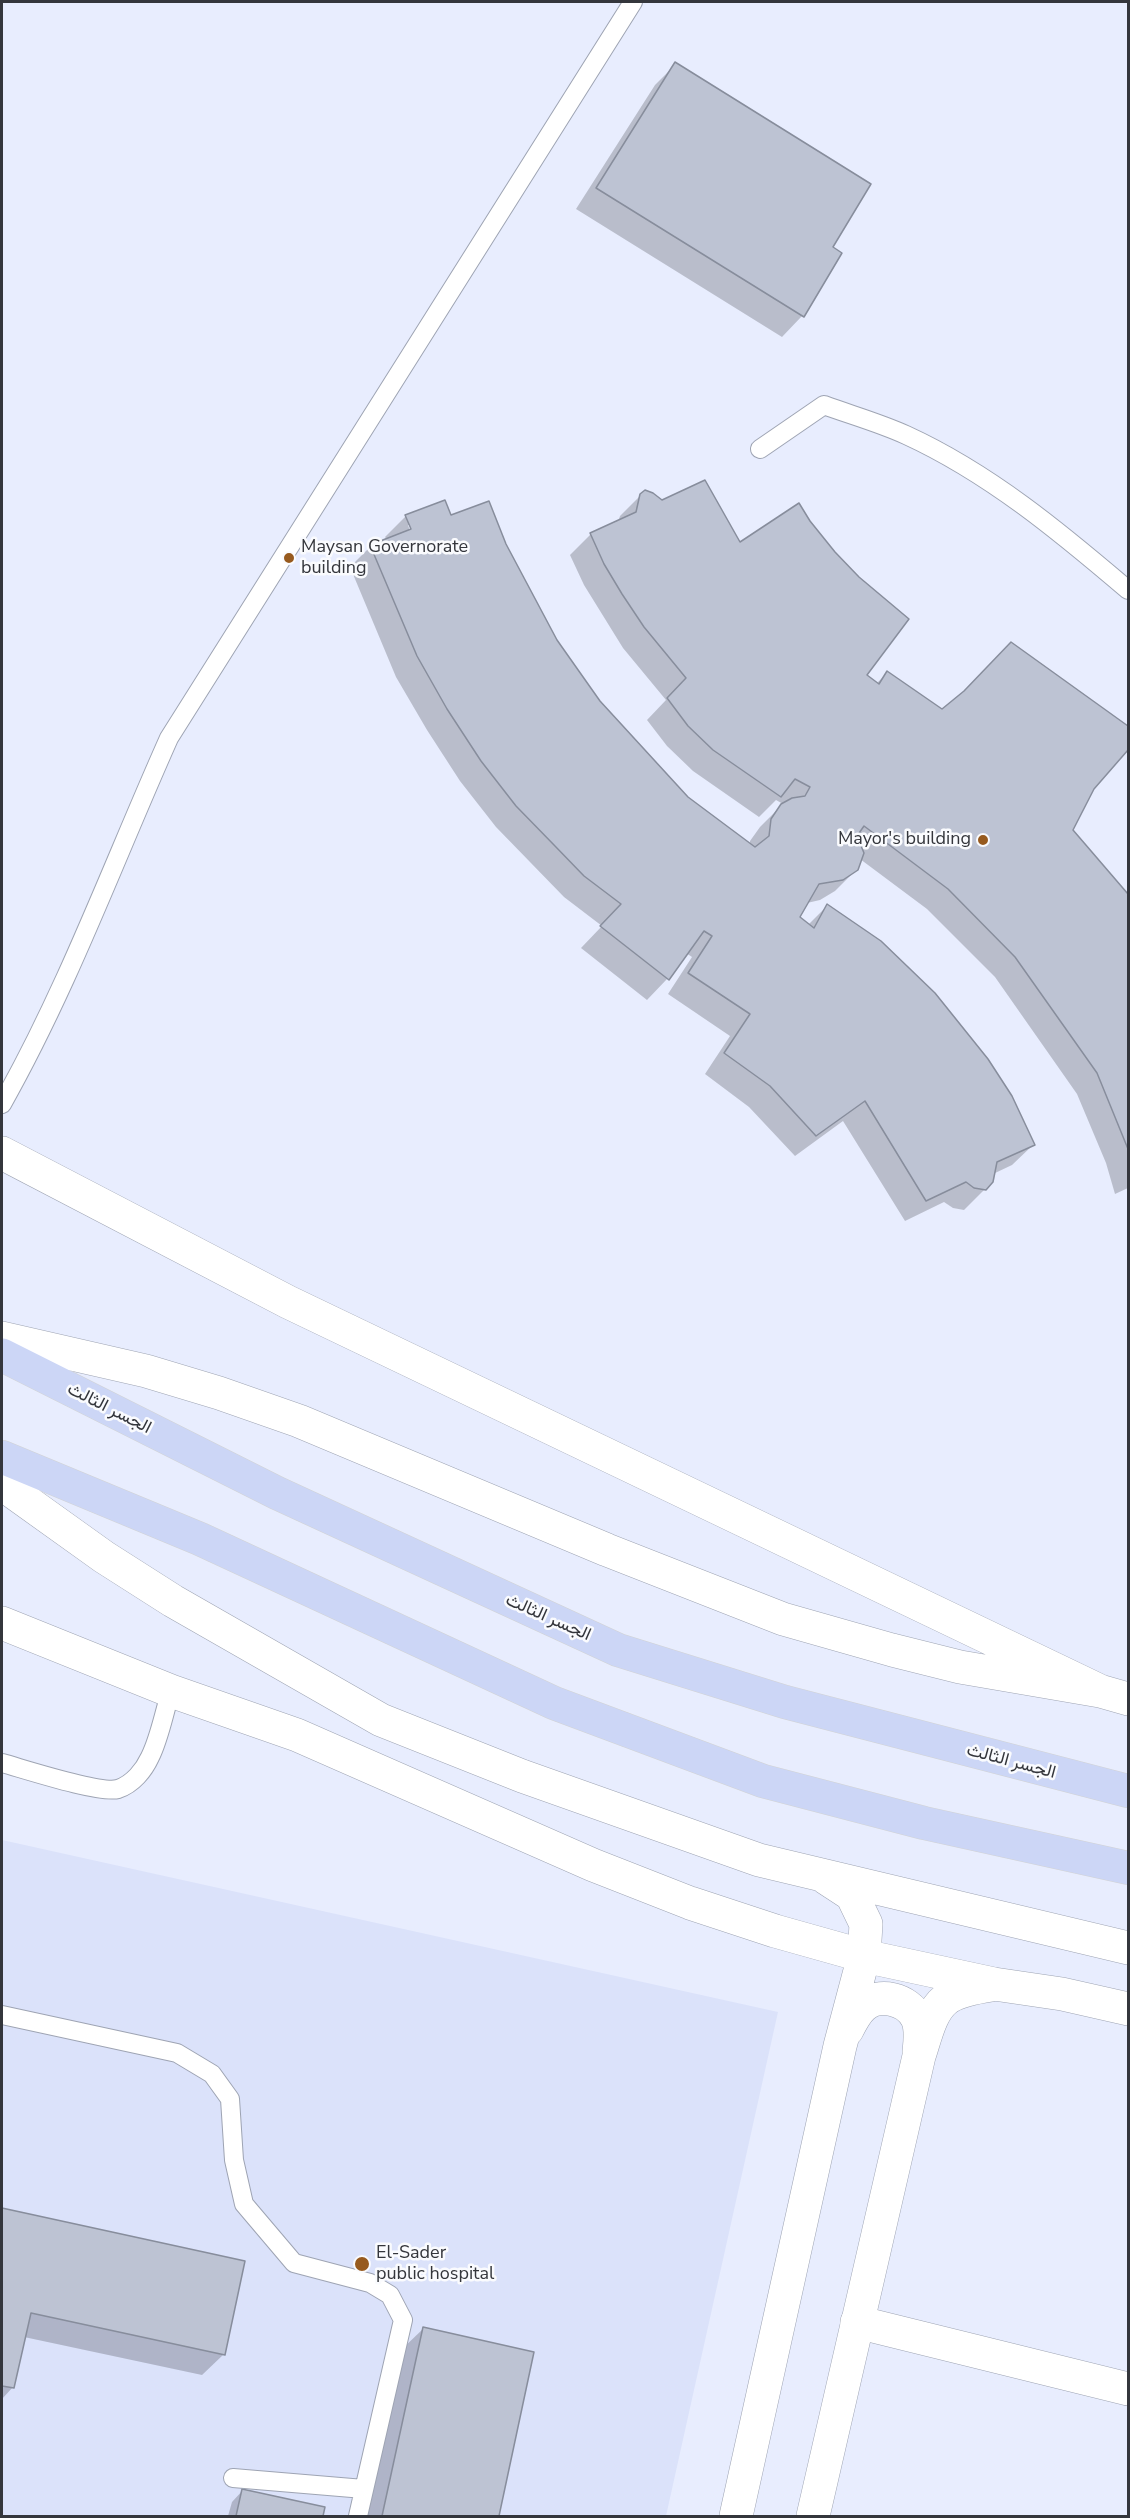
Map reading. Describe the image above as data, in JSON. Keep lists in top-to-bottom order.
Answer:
{
  "streets": {
    "main road": ["الجسر الثالث"]
  },
  "places": ["Maysan Governorate building", "Mayor's building", "El-Sader public hospital"]
}
